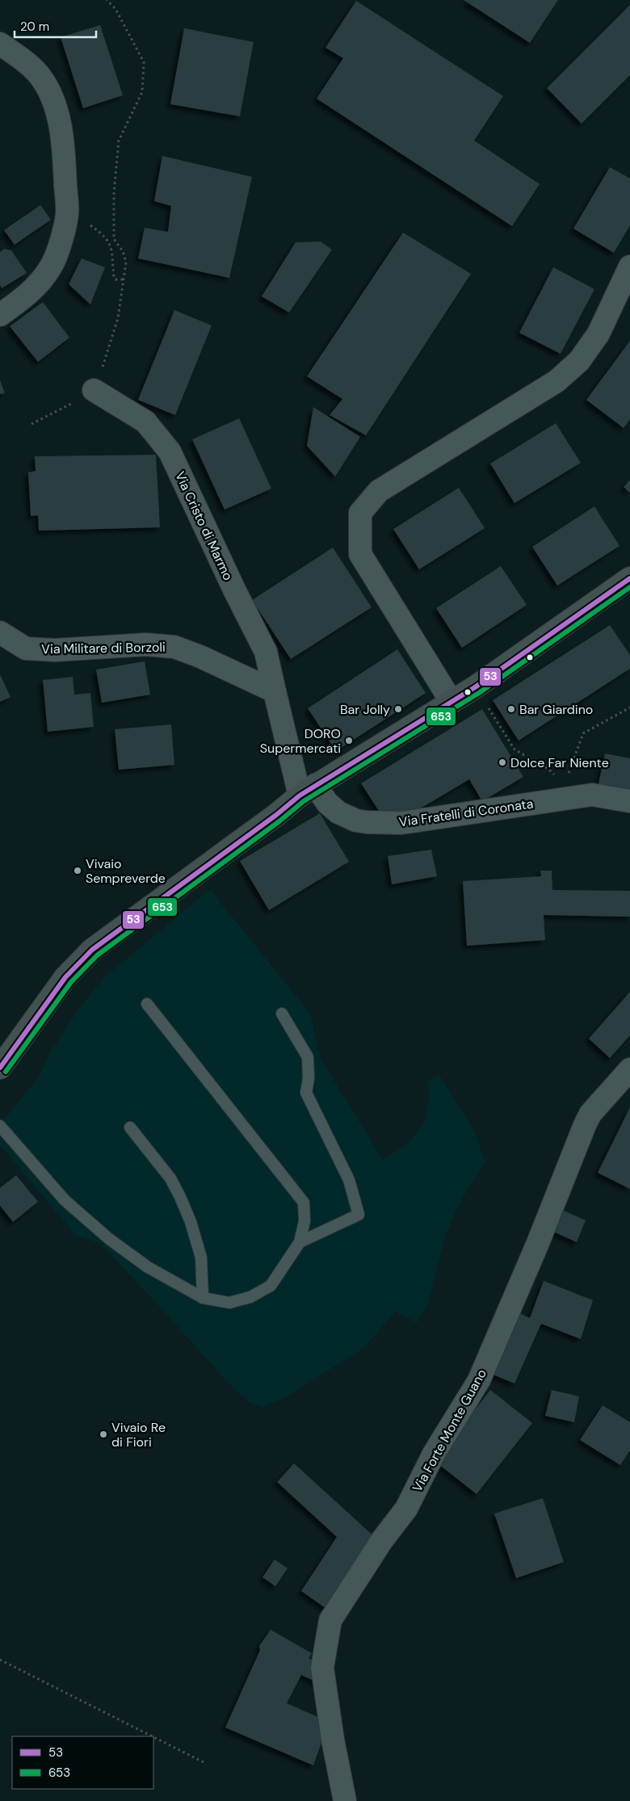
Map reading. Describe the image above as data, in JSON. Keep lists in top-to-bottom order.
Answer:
{
  "streets": {
    "street": [
      "Via Cristo di Marmo",
      "Via Militare di Borzoli",
      "Via Fratelli di Coronata",
      "Via Forte Monte Guano"
    ]
  },
  "crossings": [
    ["Via Cristo di Marmo", "Via Militare di Borzoli"],
    ["Via Cristo di Marmo", "Via Fratelli di Coronata"]
  ],
  "places": [
    "Bar Jolly",
    "Bar Giardino",
    "DORO Supermercati",
    "Dolce Far Niente",
    "Vivaio Sempreverde",
    "Vivaio Re di Fiori"
  ],
  "lines": ["transit line 53", "transit line 653"],
  "legend": ["53", "653"],
  "scale_bar": "20 m"
}
